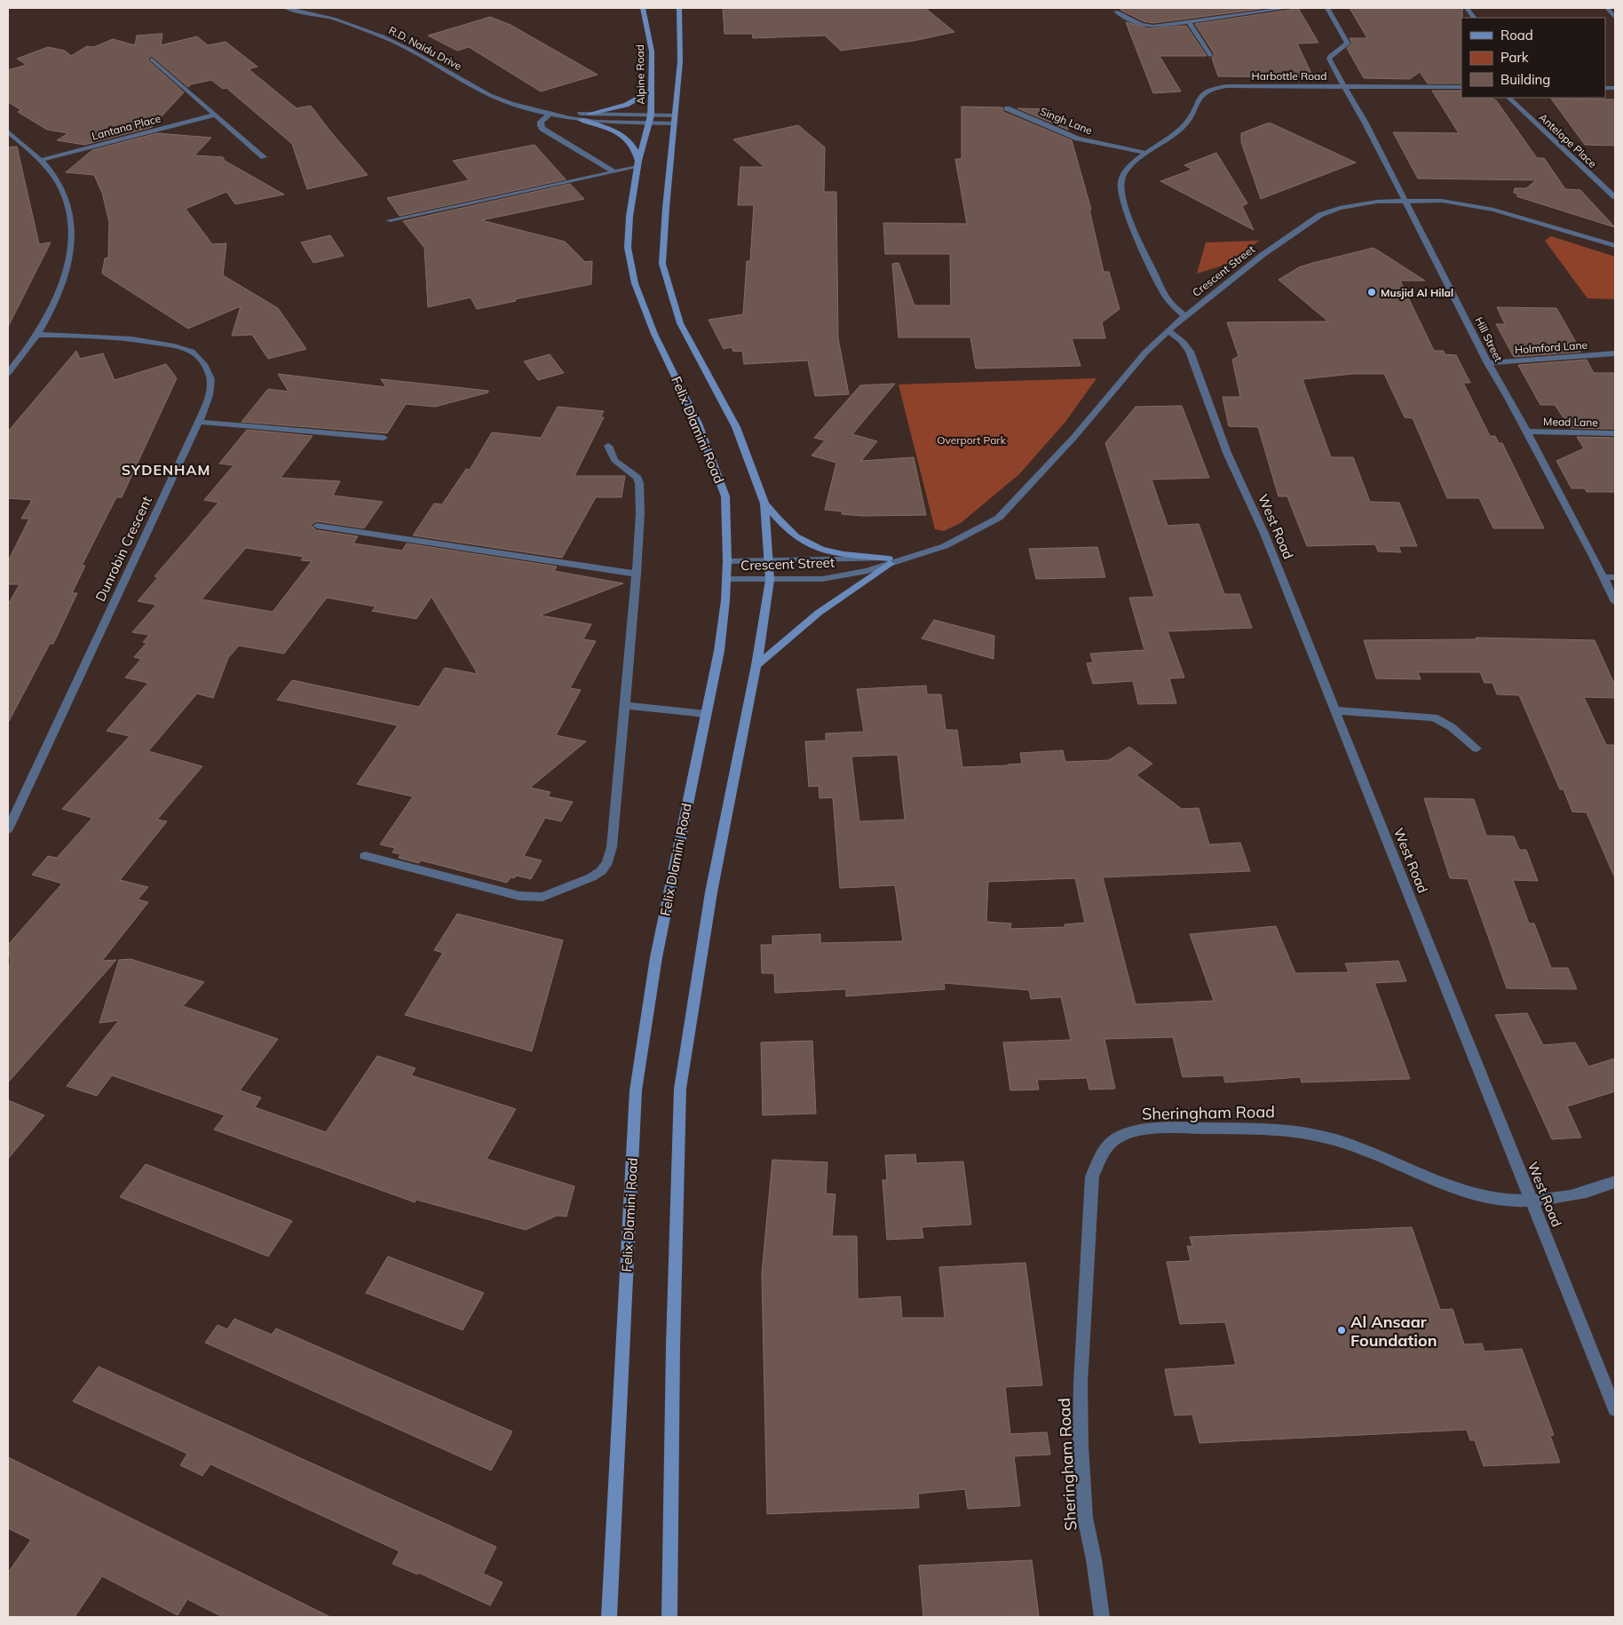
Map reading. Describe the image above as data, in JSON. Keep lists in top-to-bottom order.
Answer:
{
  "streets": {
    "main road": ["Alpine Road", "Felix Dlamini Road"],
    "street": [
      "R.D. Naidu Drive",
      "Harbottle Road",
      "Singh Lane",
      "Lantana Place",
      "Antelope Place",
      "Crescent Street",
      "Hill Street",
      "Holmford Lane",
      "Mead Lane",
      "West Road",
      "Dunrobin Crescent",
      "Sheringham Road"
    ]
  },
  "crossings": [
    ["R.D. Naidu Drive", "Alpine Road"],
    ["R.D. Naidu Drive", "Felix Dlamini Road"],
    ["Alpine Road", "Felix Dlamini Road"],
    ["Harbottle Road", "Singh Lane"],
    ["Harbottle Road", "Hill Street"],
    ["Crescent Street", "Hill Street"],
    ["Crescent Street", "Felix Dlamini Road"],
    ["Crescent Street", "West Road"],
    ["Hill Street", "Holmford Lane"],
    ["Hill Street", "Mead Lane"],
    ["West Road", "Sheringham Road"]
  ],
  "districts": ["SYDENHAM"],
  "parks": ["Overport Park"],
  "places": ["Musjid Al Hilal", "Al Ansaar Foundation"],
  "legend": ["Road", "Park", "Building"]
}
